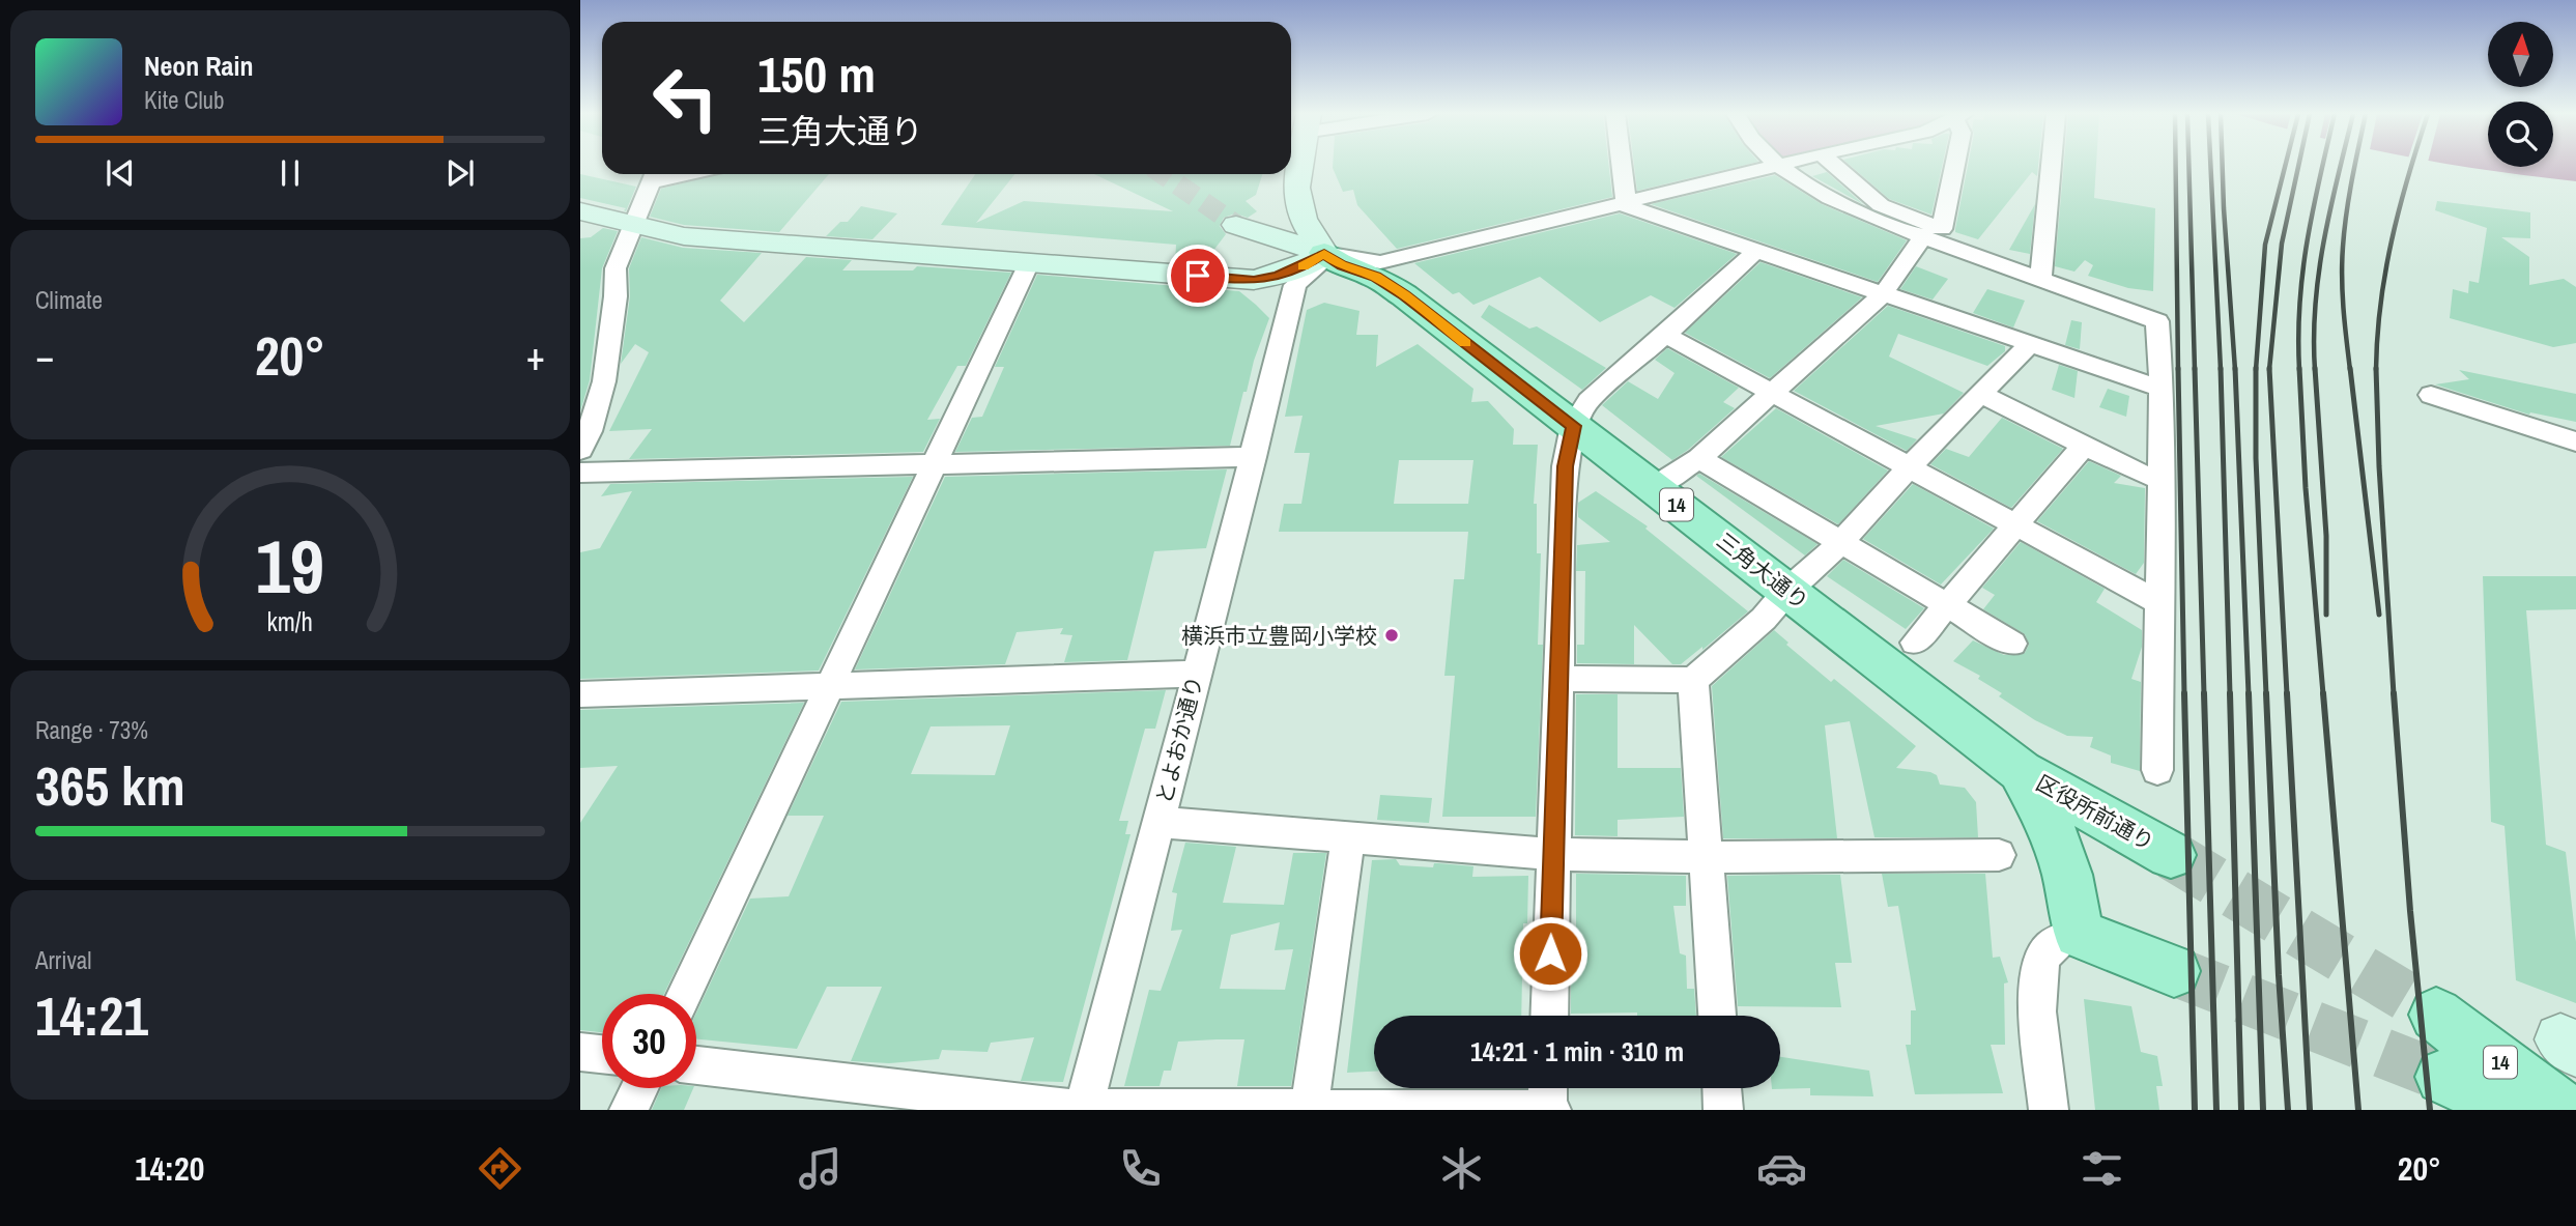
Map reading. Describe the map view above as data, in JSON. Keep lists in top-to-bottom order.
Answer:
{
  "streets": {
    "main road": ["14", "三角大通り", "区役所前通り"],
    "street": ["とよおか通り"]
  },
  "crossings": [
    ["14", "三角大通り"],
    ["14", "とよおか通り"],
    ["三角大通り", "とよおか通り"],
    ["三角大通り", "区役所前通り"]
  ],
  "places": ["横浜市立豊岡小学校"],
  "north": "top",
  "page": {
    "turn": ["150 m", "三角大通り"],
    "song": ["Neon Rain", "Kite Club"],
    "tile": [
      "Climate",
      ["Range · 73%", "365 km"],
      ["Arrival", "14:21"]
    ],
    "heat": ["−", "20°", "+"],
    "limit": "30",
    "trip": "14:21 · 1 min · 310 m",
    "tabs": ["14:20", "20°"],
    "gauge": ["19", "km/h"]
  }
}
